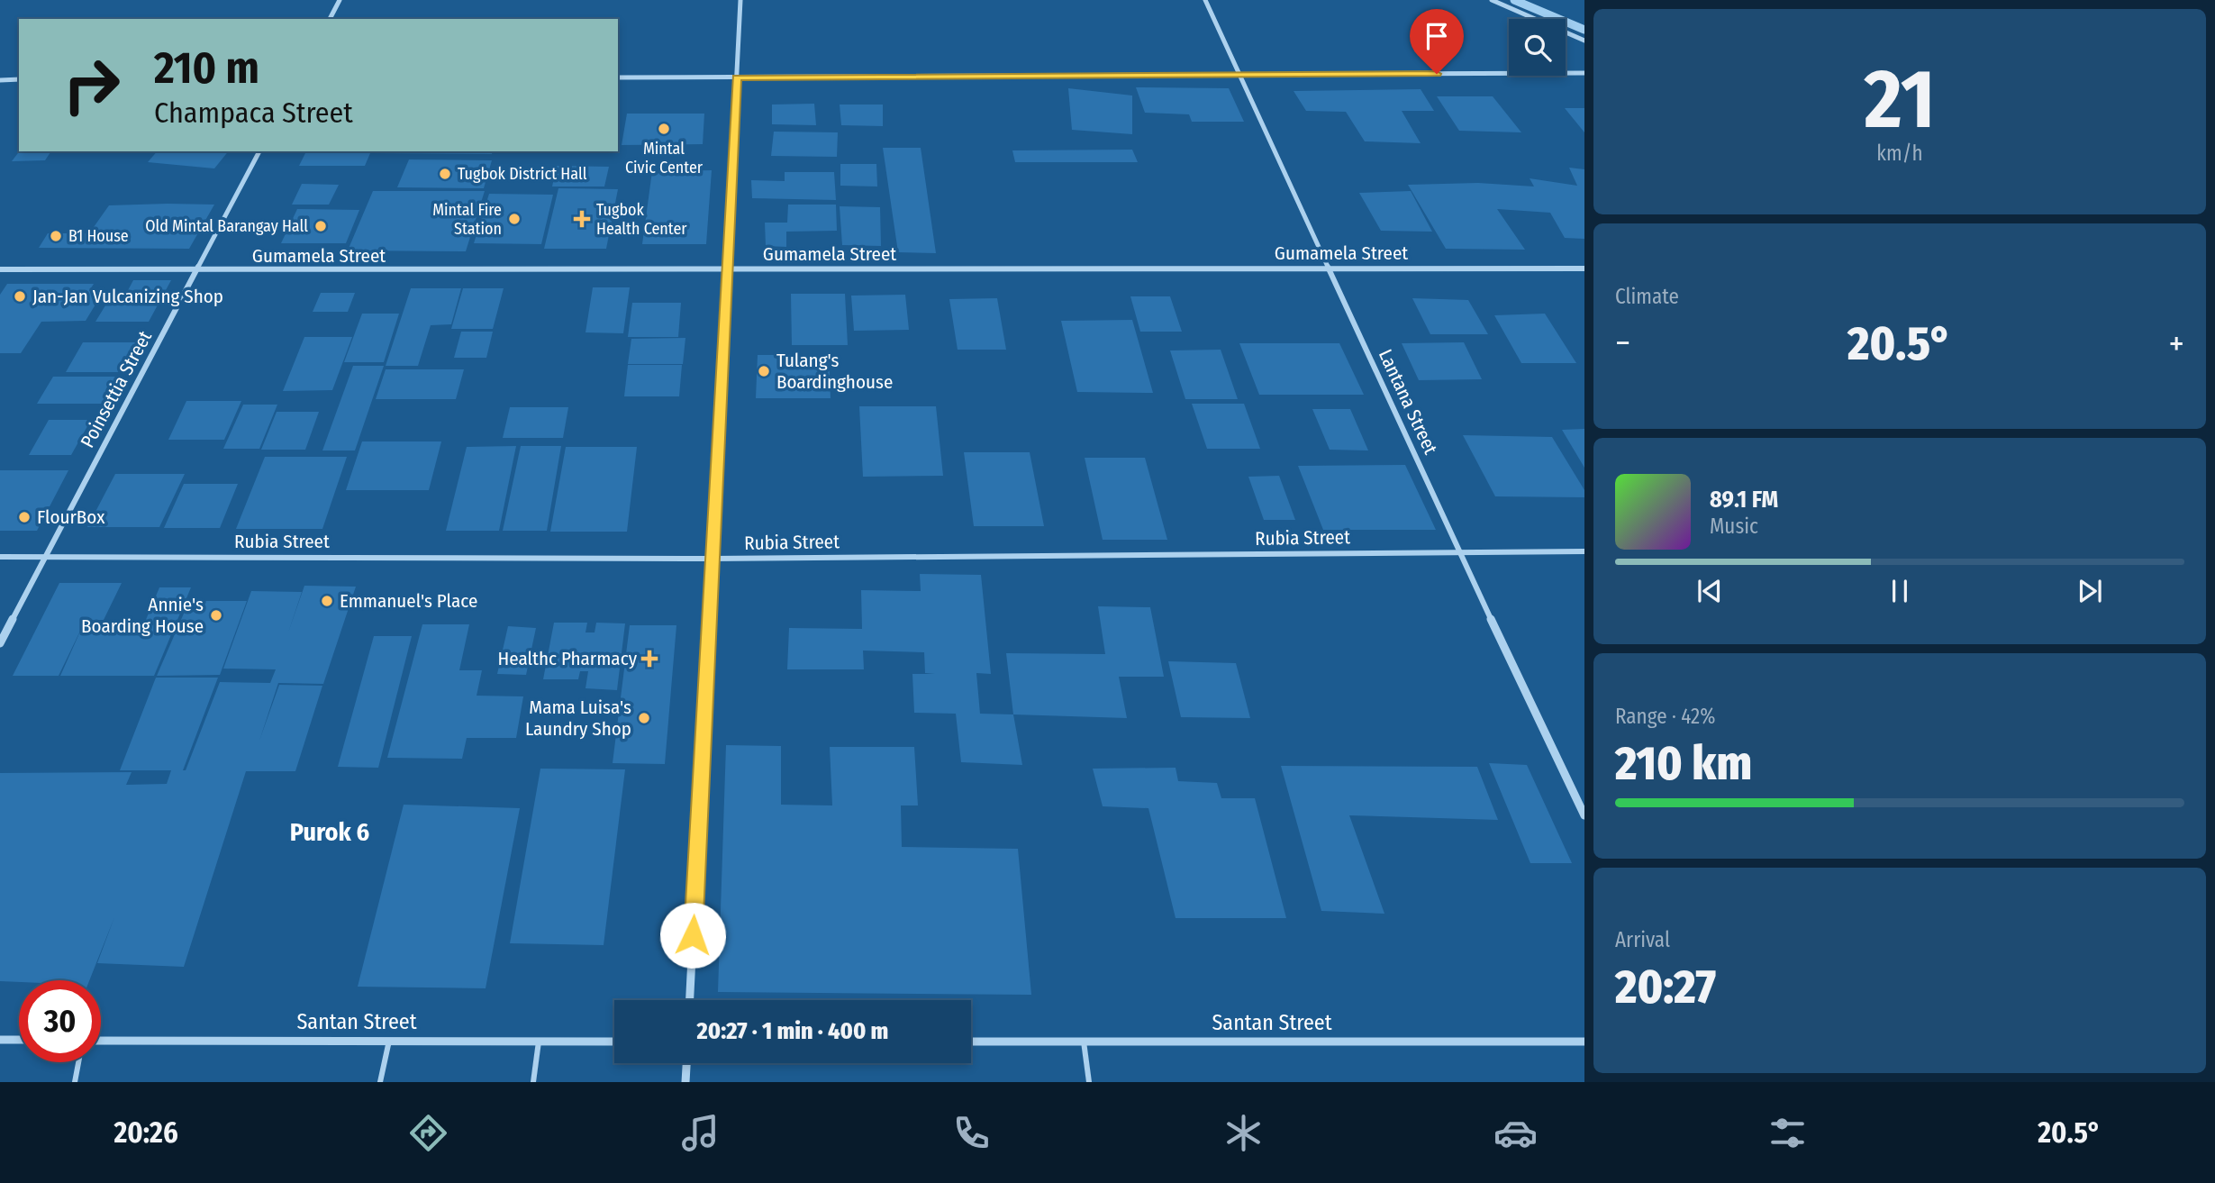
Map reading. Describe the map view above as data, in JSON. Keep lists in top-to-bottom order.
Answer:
{
  "streets": {
    "street": [
      "Gumamela Street",
      "Poinsettia Street",
      "Lantana Street",
      "Rubia Street",
      "Santan Street"
    ]
  },
  "crossings": [
    ["Gumamela Street", "Poinsettia Street"],
    ["Gumamela Street", "Lantana Street"],
    ["Poinsettia Street", "Rubia Street"],
    ["Lantana Street", "Rubia Street"]
  ],
  "districts": ["Purok 6"],
  "places": {
    "other": [
      "Mintal Civic Center",
      "Tugbok District Hall",
      "Mintal Fire Station",
      "Old Mintal Barangay Hall",
      "B1 House",
      "Jan-Jan Vulcanizing Shop",
      "Tulang's Boardinghouse",
      "FlourBox",
      "Emmanuel's Place",
      "Annie's Boarding House",
      "Mama Luisa's Laundry Shop"
    ],
    "health": ["Tugbok Health Center", "Healthc Pharmacy"]
  },
  "page": {
    "tile": [
      ["21", "km/h"],
      "Climate",
      ["Range · 42%", "210 km"],
      ["Arrival", "20:27"]
    ],
    "turn": ["210 m", "Champaca Street"],
    "heat": ["−", "20.5°", "+"],
    "song": ["89.1 FM", "Music"],
    "limit": "30",
    "trip": "20:27 · 1 min · 400 m",
    "tabs": ["20:26", "20.5°"]
  }
}
